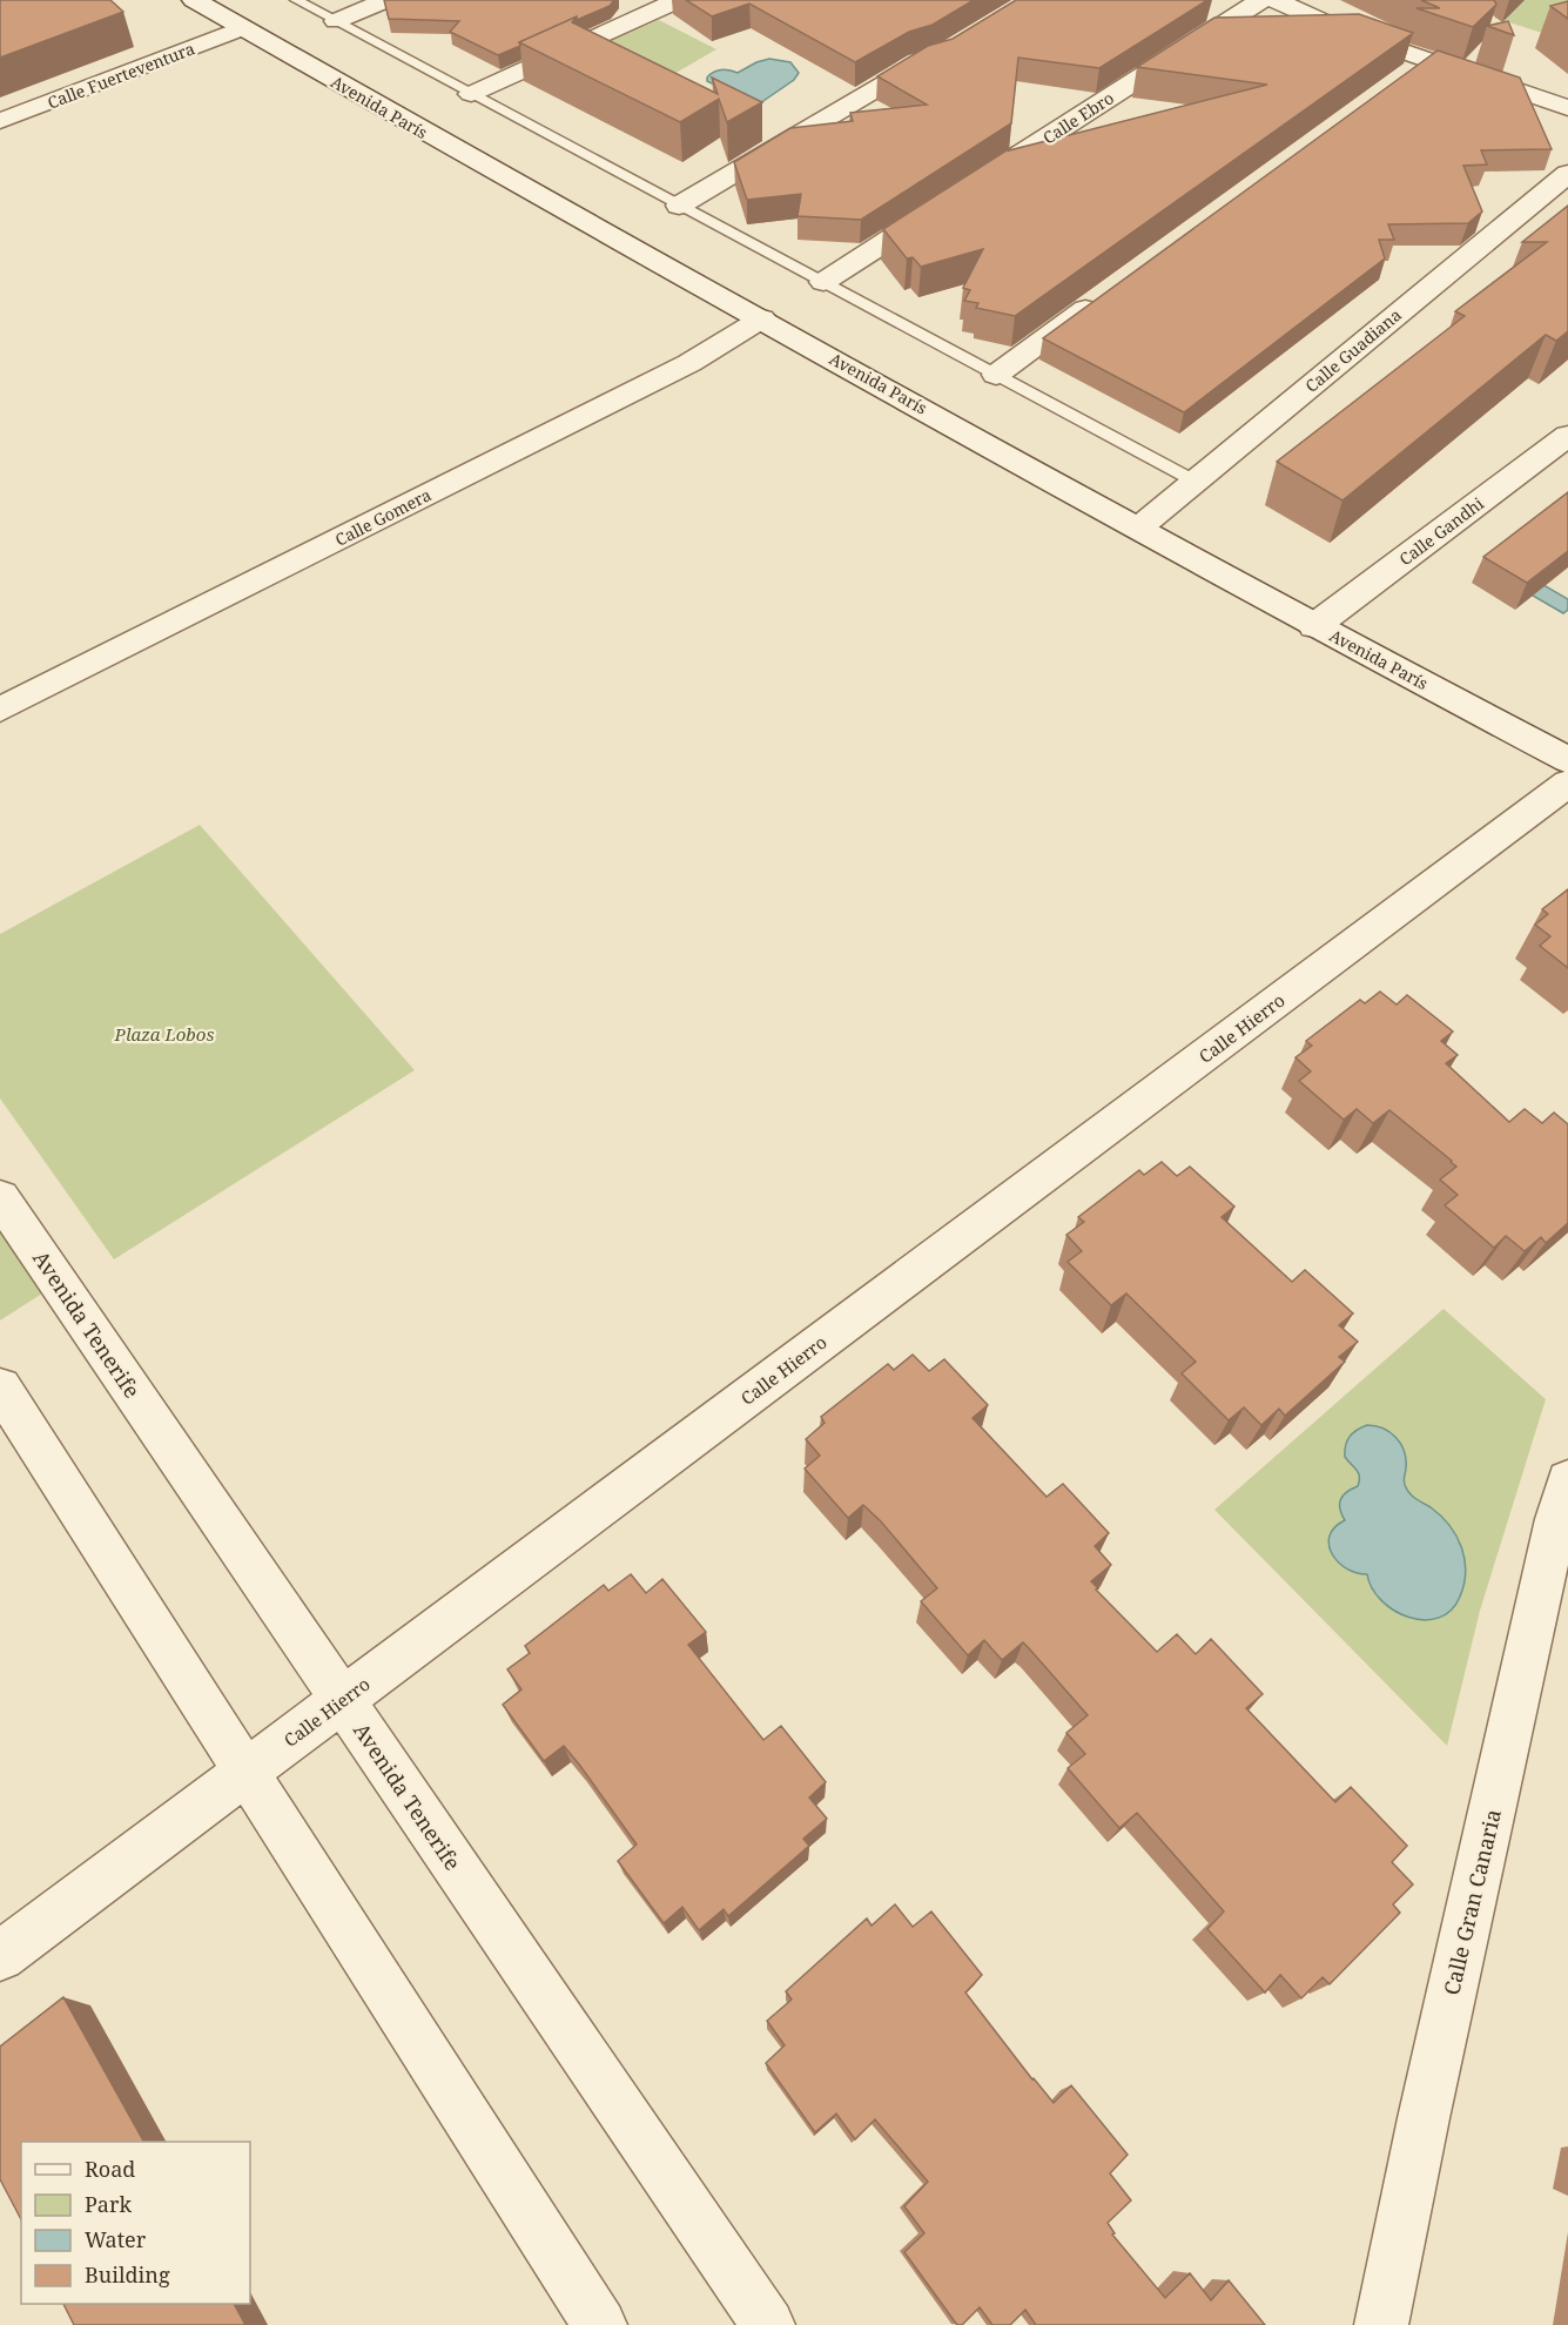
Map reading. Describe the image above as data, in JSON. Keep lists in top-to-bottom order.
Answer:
{
  "streets": {
    "street": [
      "Calle Fuerteventura",
      "Avenida París",
      "Calle Ebro",
      "Calle Guadiana",
      "Calle Gomera",
      "Calle Gandhi",
      "Calle Hierro",
      "Avenida Tenerife",
      "Calle Gran Canaria"
    ]
  },
  "crossings": [
    ["Calle Fuerteventura", "Avenida París"],
    ["Avenida París", "Calle Guadiana"],
    ["Avenida París", "Calle Gomera"],
    ["Avenida París", "Calle Gandhi"],
    ["Calle Hierro", "Avenida Tenerife"]
  ],
  "parks": ["Plaza Lobos"],
  "legend": [
    "Road",
    "Park",
    "Water",
    "Building"
  ]
}
